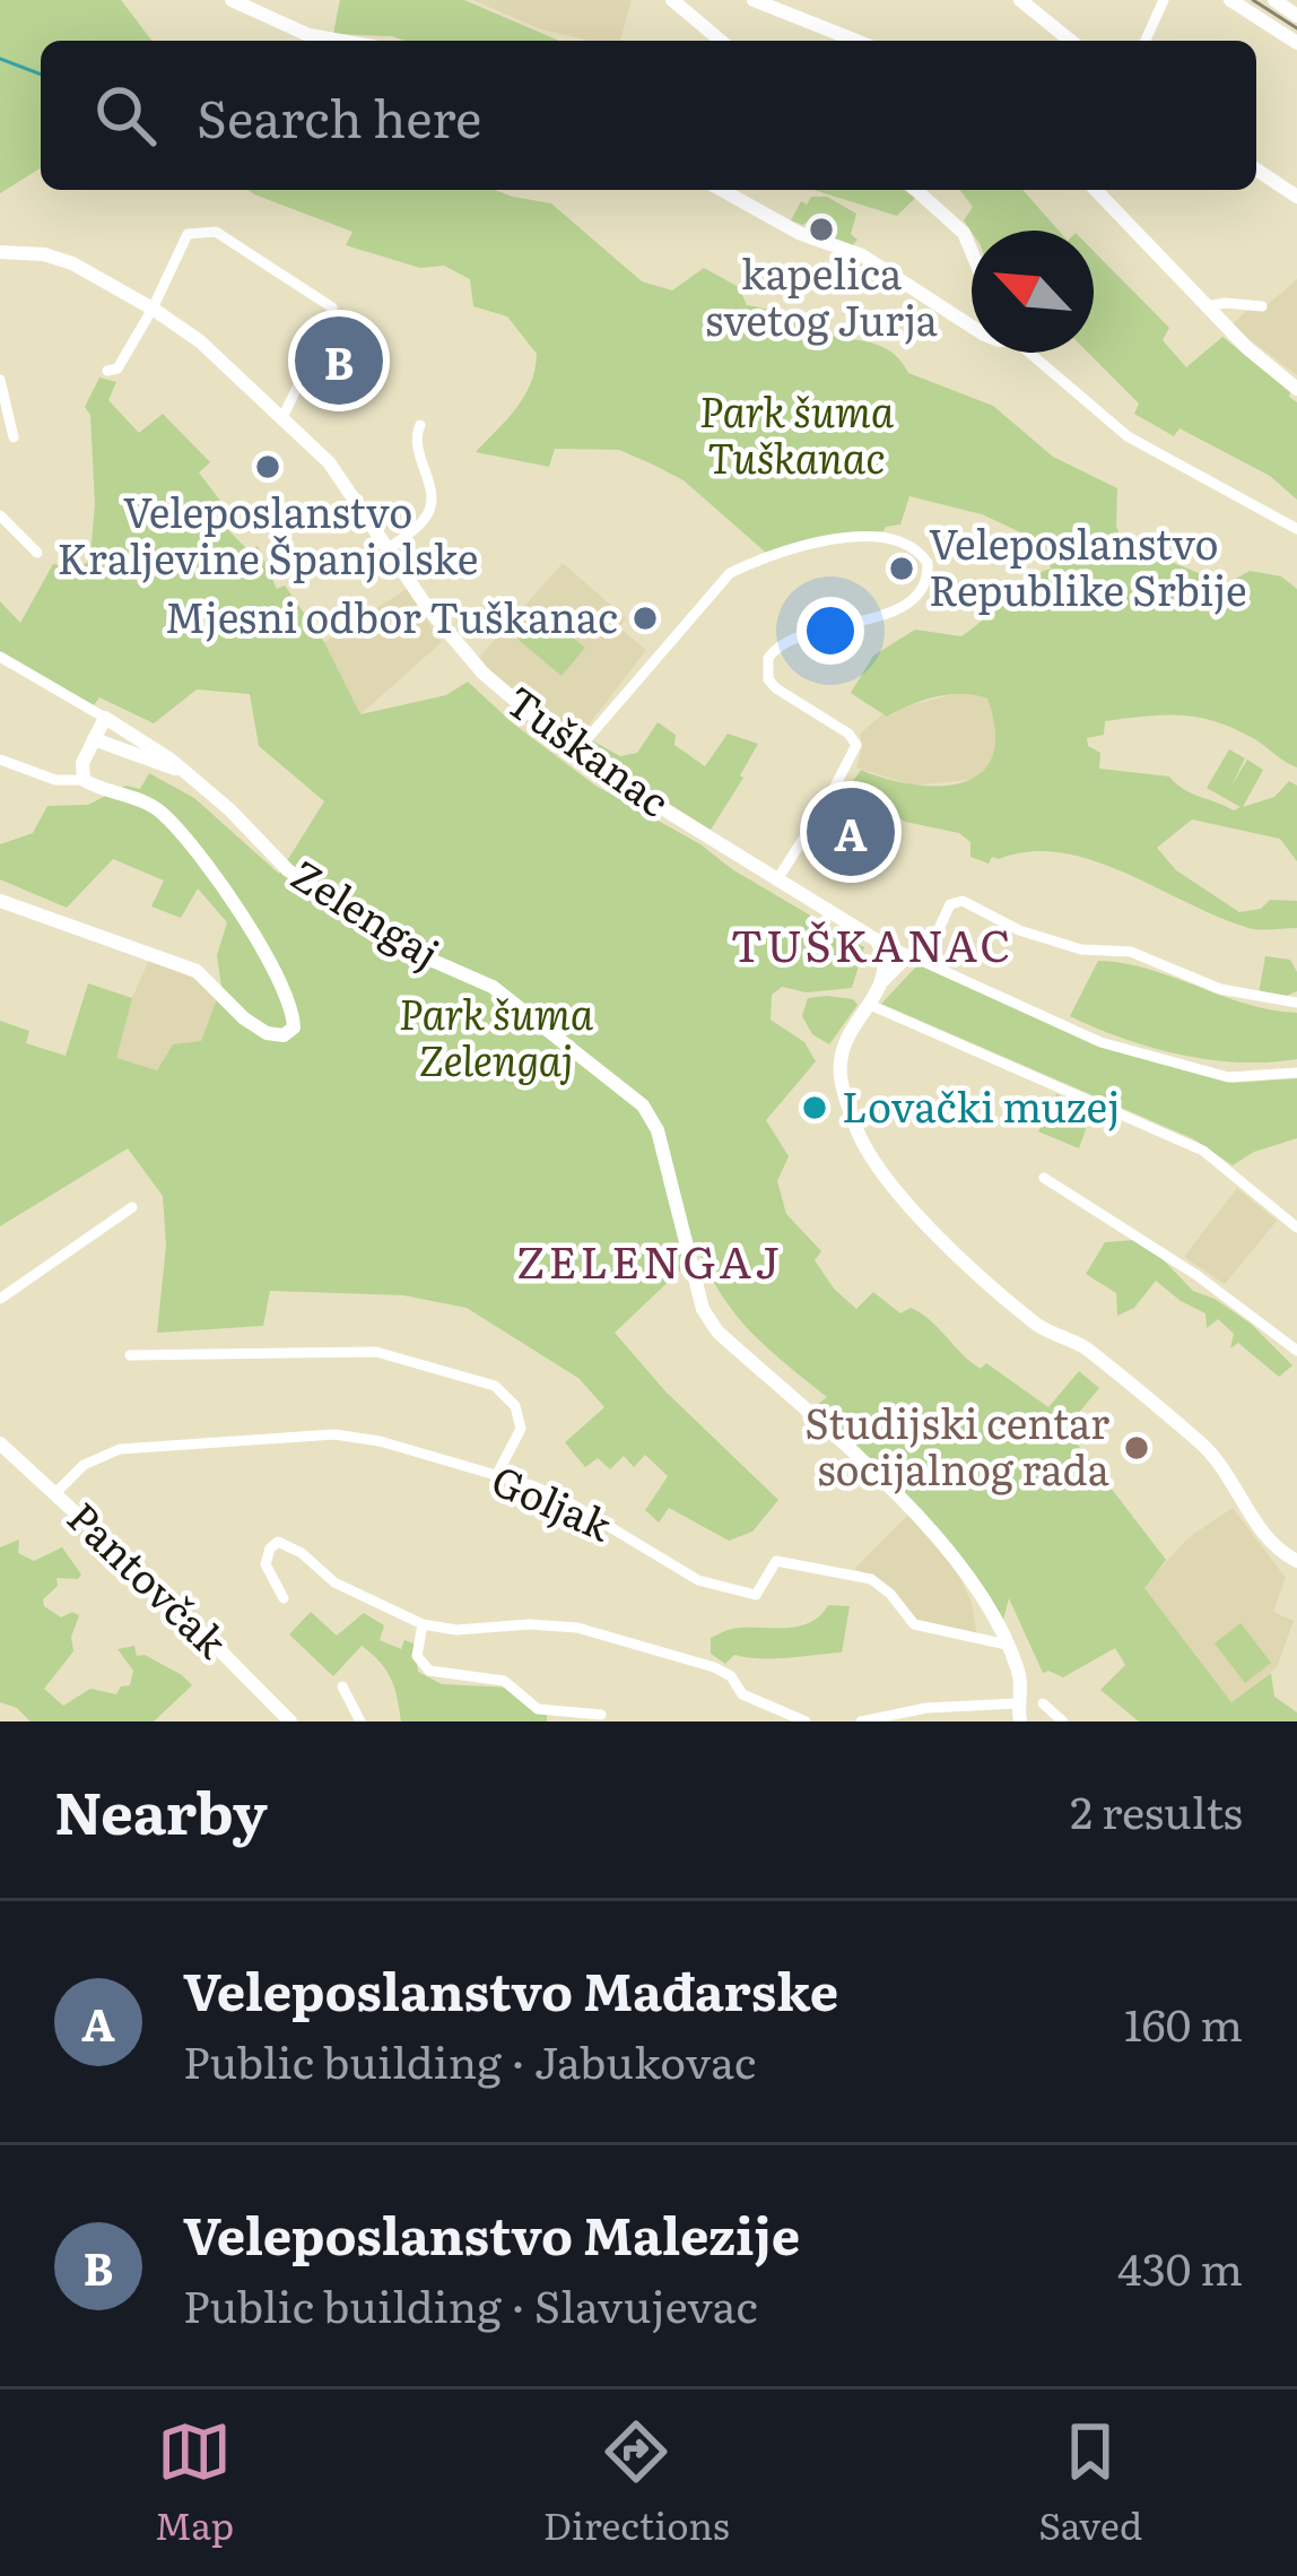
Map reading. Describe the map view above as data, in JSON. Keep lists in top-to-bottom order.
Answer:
{
  "streets": {
    "street": [
      "Tuškanac",
      "Zelengaj",
      "Goljak",
      "Pantovčak"
    ]
  },
  "crossings": [
    ["Zelengaj", "Goljak"],
    ["Goljak", "Pantovčak"]
  ],
  "districts": ["TUŠKANAC", "ZELENGAJ"],
  "parks": ["Park šuma Tuškanac", "Park šuma Zelengaj"],
  "places": [
    "kapelica svetog Jurja",
    "Veleposlanstvo Kraljevine Španjolske",
    "Veleposlanstvo Republike Srbije",
    "Mjesni odbor Tuškanac",
    "Lovački muzej",
    "Studijski centar socijalnog rada"
  ],
  "north": "top left",
  "page": {
    "search": "Search here",
    "pins": ["B", "A"],
    "heading": ["Nearby", "2 results"],
    "list": [
      {
        "mark": "A",
        "name": "Veleposlanstvo Mađarske",
        "note": "Public building · Jabukovac",
        "value": "160 m"
      },
      {
        "mark": "B",
        "name": "Veleposlanstvo Malezije",
        "note": "Public building · Slavujevac",
        "value": "430 m"
      }
    ],
    "nav": ["Map", "Directions", "Saved"]
  }
}
